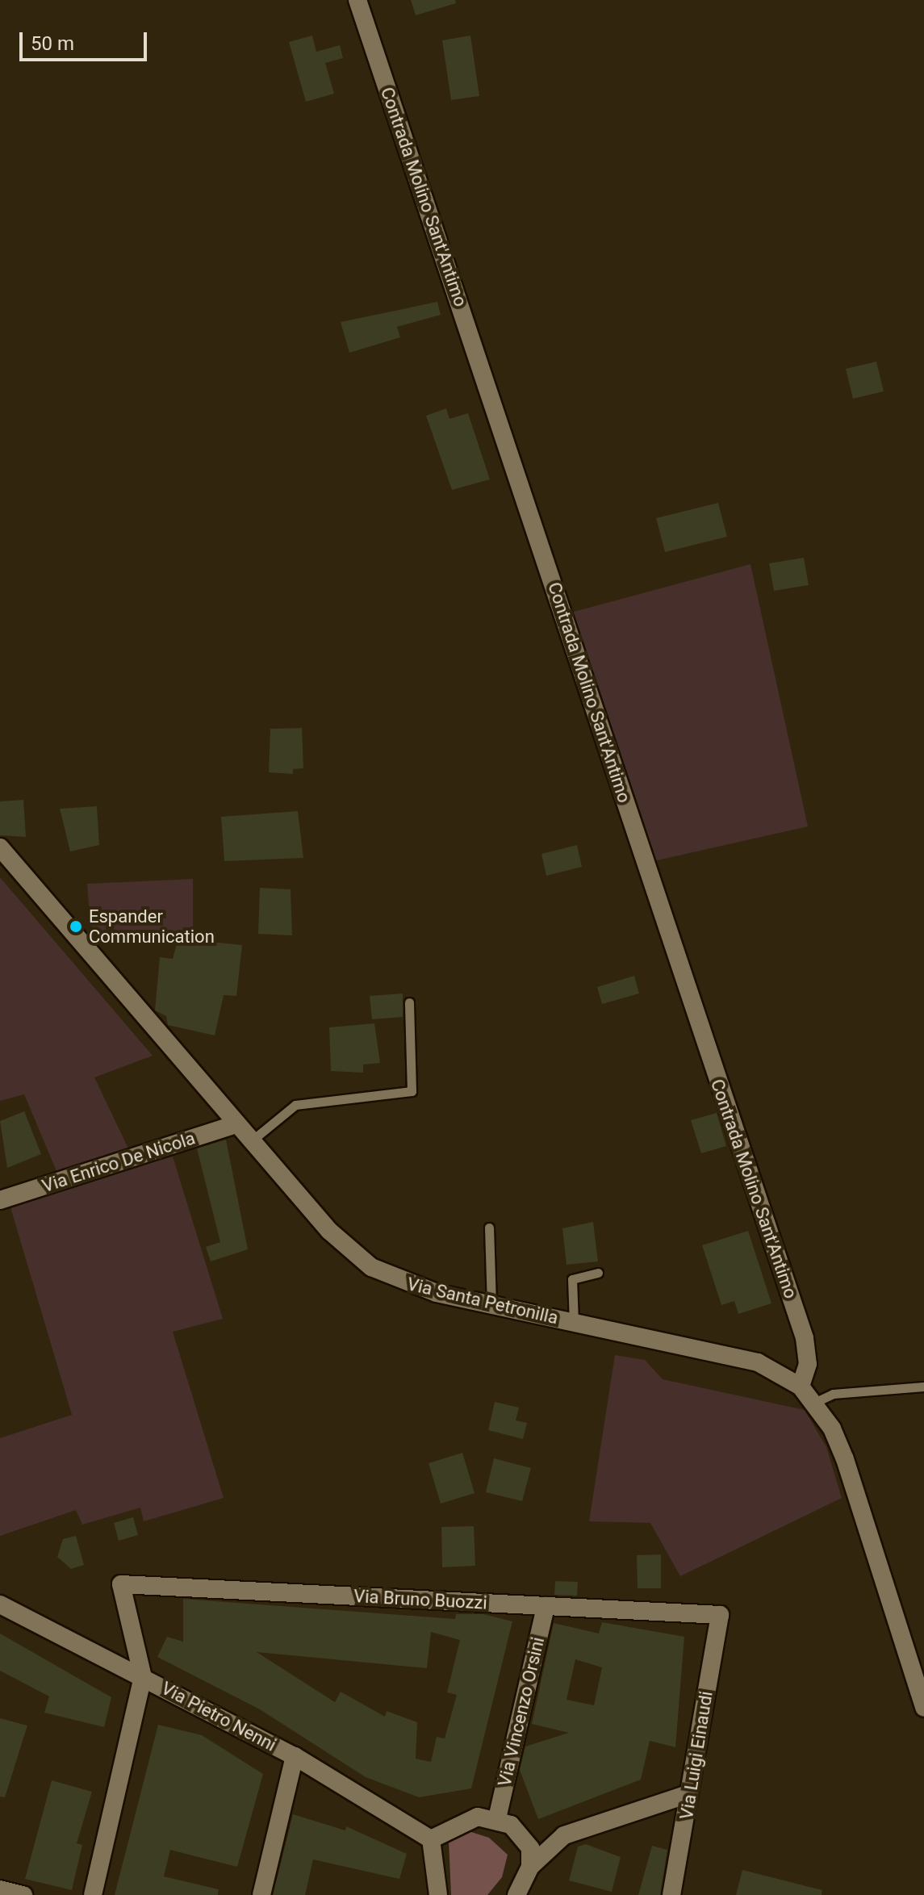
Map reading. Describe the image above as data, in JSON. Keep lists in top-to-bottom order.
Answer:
{
  "streets": {
    "street": [
      "Contrada Molino Sant'Antimo",
      "Via Enrico De Nicola",
      "Via Santa Petronilla",
      "Via Bruno Buozzi",
      "Via Vincenzo Orsini",
      "Via Pietro Nenni",
      "Via Luigi Einaudi"
    ]
  },
  "crossings": [
    ["Contrada Molino Sant'Antimo", "Via Santa Petronilla"],
    ["Via Enrico De Nicola", "Via Santa Petronilla"],
    ["Via Bruno Buozzi", "Via Vincenzo Orsini"],
    ["Via Bruno Buozzi", "Via Pietro Nenni"],
    ["Via Bruno Buozzi", "Via Luigi Einaudi"]
  ],
  "places": ["Espander Communication"],
  "scale_bar": "50 m"
}
